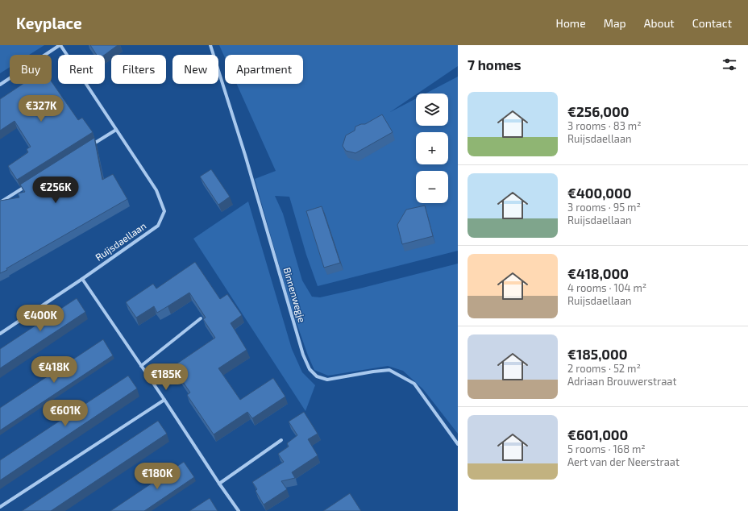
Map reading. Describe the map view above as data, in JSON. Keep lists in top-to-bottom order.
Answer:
{
  "streets": {
    "street": ["Ruijsdaellaan", "Binnenwegje"]
  },
  "page": {
    "header": "Keyplace",
    "nav": [
      "Home",
      "Map",
      "About",
      "Contact"
    ],
    "heading": "7 homes",
    "chip": [
      "Buy",
      "Rent",
      "Filters",
      "New",
      "Apartment"
    ],
    "list": [
      {
        "name": "€256,000",
        "note": "3 rooms · 83 m² · Ruijsdaellaan"
      },
      {
        "name": "€400,000",
        "note": "3 rooms · 95 m² · Ruijsdaellaan"
      },
      {
        "name": "€418,000",
        "note": "4 rooms · 104 m² · Ruijsdaellaan"
      },
      {
        "name": "€185,000",
        "note": "2 rooms · 52 m² · Adriaan Brouwerstraat"
      },
      {
        "name": "€601,000",
        "note": "5 rooms · 168 m² · Aert van der Neerstraat"
      }
    ],
    "map_buttons": ["+", "−"],
    "price": [
      "€327K",
      "€256K",
      "€400K",
      "€418K",
      "€185K",
      "€601K",
      "€180K"
    ]
  }
}
